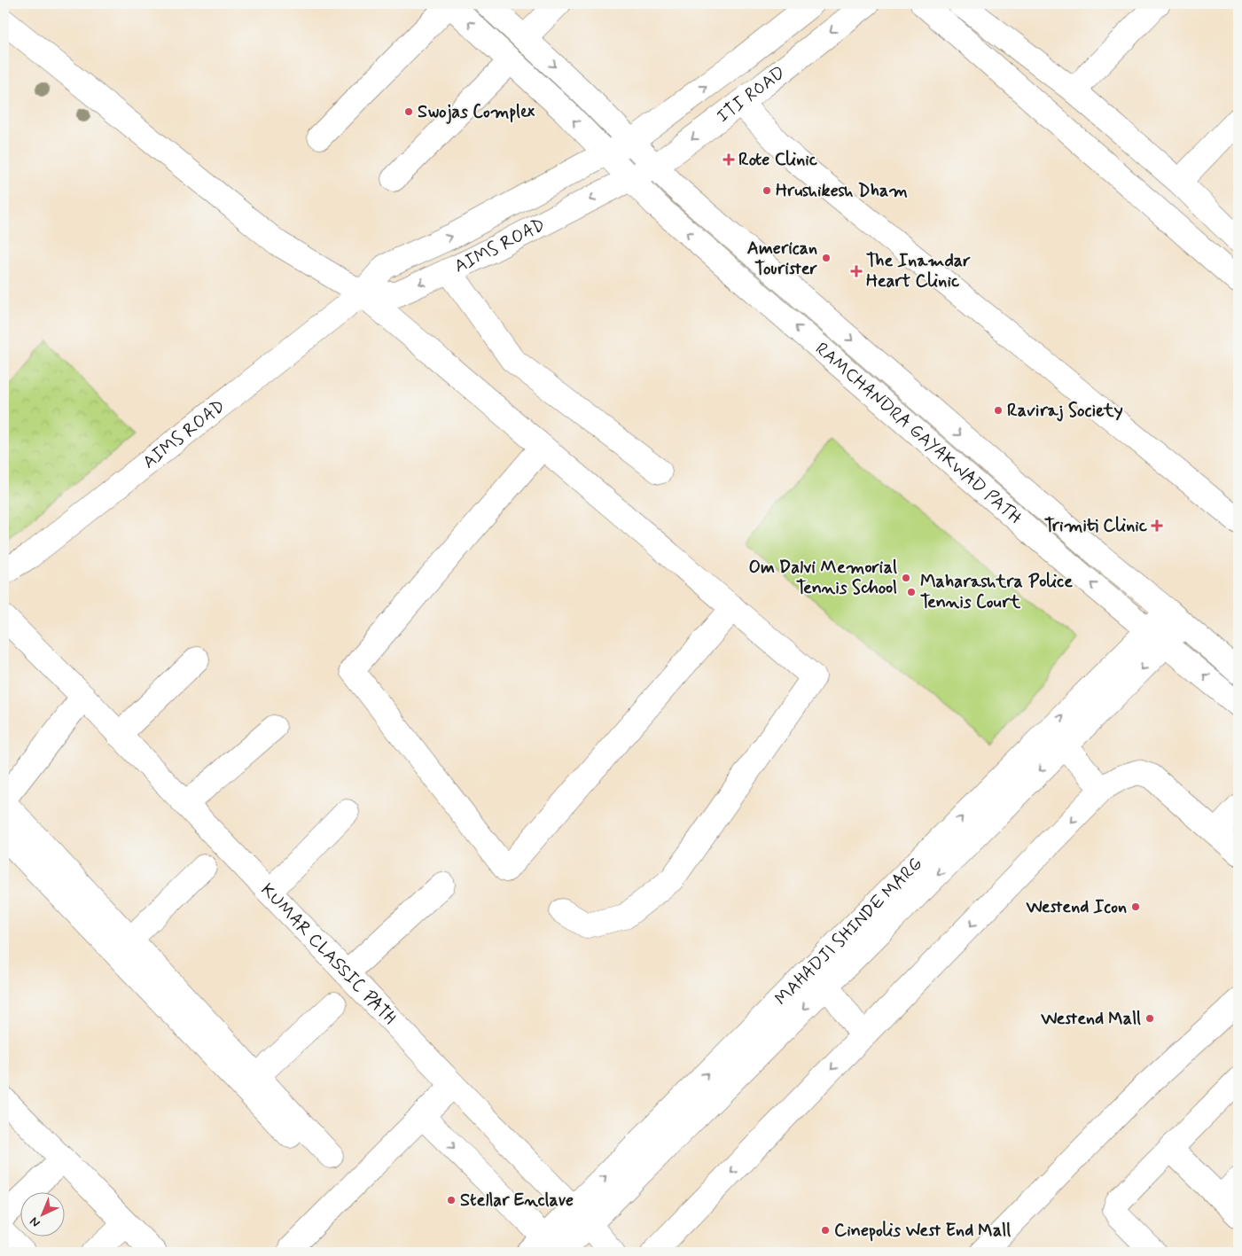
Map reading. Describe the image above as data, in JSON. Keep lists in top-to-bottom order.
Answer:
{
  "streets": {
    "street": [
      "ITI ROAD",
      "AIMS ROAD",
      "RAMCHANDRA GAYAKWAD PATH",
      "MAHADJI SHINDE MARG",
      "KUMAR CLASSIC PATH"
    ]
  },
  "crossings": [
    ["ITI ROAD", "AIMS ROAD"],
    ["ITI ROAD", "RAMCHANDRA GAYAKWAD PATH"],
    ["AIMS ROAD", "RAMCHANDRA GAYAKWAD PATH"],
    ["RAMCHANDRA GAYAKWAD PATH", "MAHADJI SHINDE MARG"],
    ["MAHADJI SHINDE MARG", "KUMAR CLASSIC PATH"]
  ],
  "places": {
    "other": [
      "Swojas Complex",
      "Hrushikesh Dham",
      "American Tourister",
      "Raviraj Society",
      "Om Dalvi Memorial Tennis School",
      "Maharashtra Police Tennis Court",
      "Westend Icon",
      "Westend Mall",
      "Stellar Enclave",
      "Cinepolis West End Mall"
    ],
    "health": ["Rote Clinic", "The Inamdar Heart Clinic", "Trimiti Clinic"]
  },
  "north": "bottom left"
}
